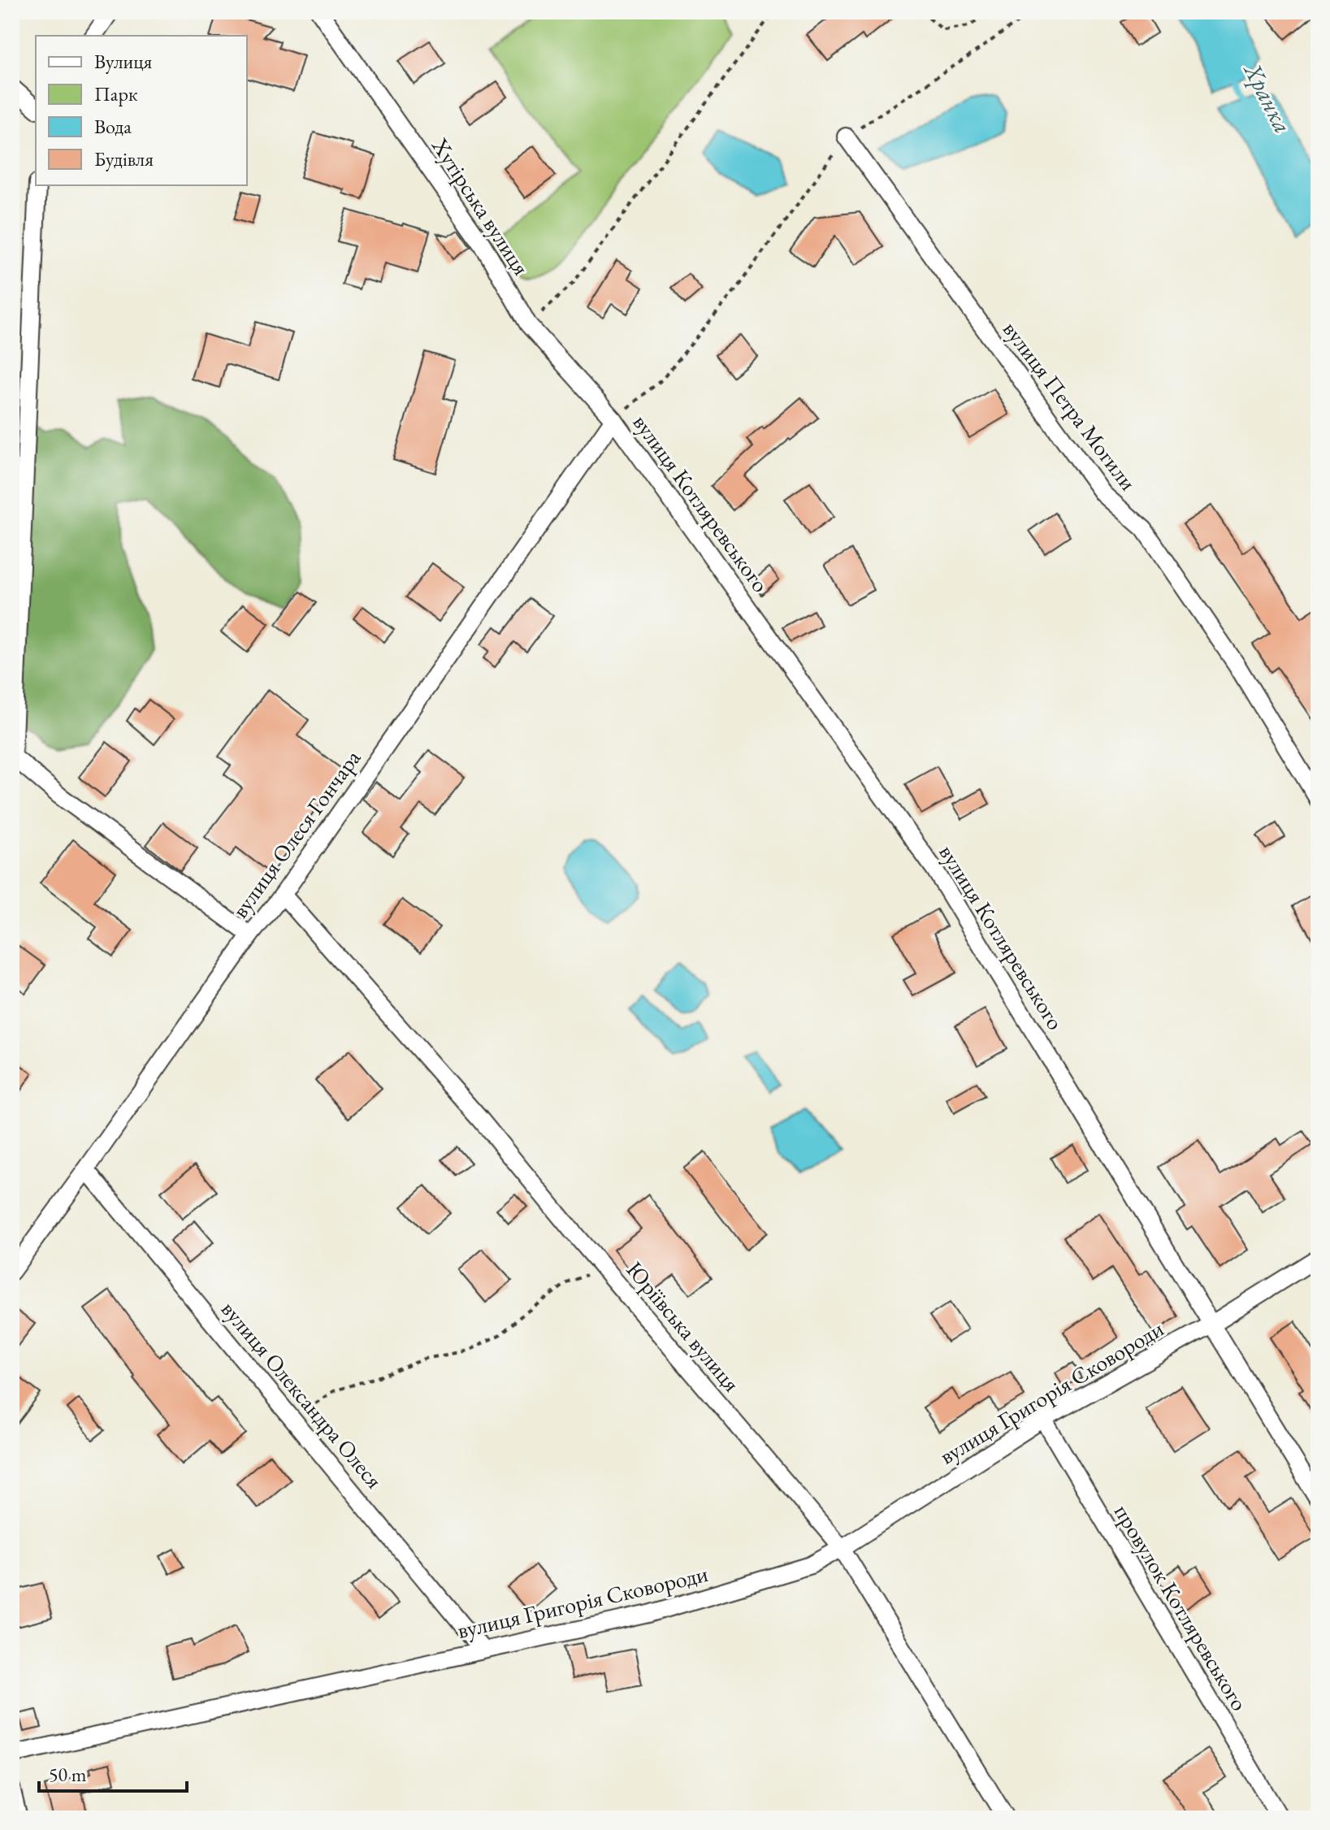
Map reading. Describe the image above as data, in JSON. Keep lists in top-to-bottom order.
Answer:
{
  "streets": {
    "street": [
      "Хутірська вулиця",
      "вулиця Петра Могили",
      "вулиця Котляревського",
      "вулиця Олеся Гончара",
      "Юріївська вулиця",
      "вулиця Григорія Сковороди",
      "вулиця Олександра Олеся",
      "провулок Котляревського"
    ]
  },
  "crossings": [
    ["Хутірська вулиця", "вулиця Котляревського"],
    ["Хутірська вулиця", "вулиця Олеся Гончара"],
    ["вулиця Котляревського", "вулиця Олеся Гончара"],
    ["вулиця Котляревського", "вулиця Григорія Сковороди"],
    ["вулиця Олеся Гончара", "Юріївська вулиця"],
    ["вулиця Олеся Гончара", "вулиця Олександра Олеся"],
    ["Юріївська вулиця", "вулиця Григорія Сковороди"],
    ["вулиця Григорія Сковороди", "вулиця Олександра Олеся"],
    ["вулиця Григорія Сковороди", "провулок Котляревського"]
  ],
  "water": ["Хранка"],
  "legend": [
    "Вулиця",
    "Парк",
    "Вода",
    "Будівля"
  ],
  "scale_bar": "50 m"
}
